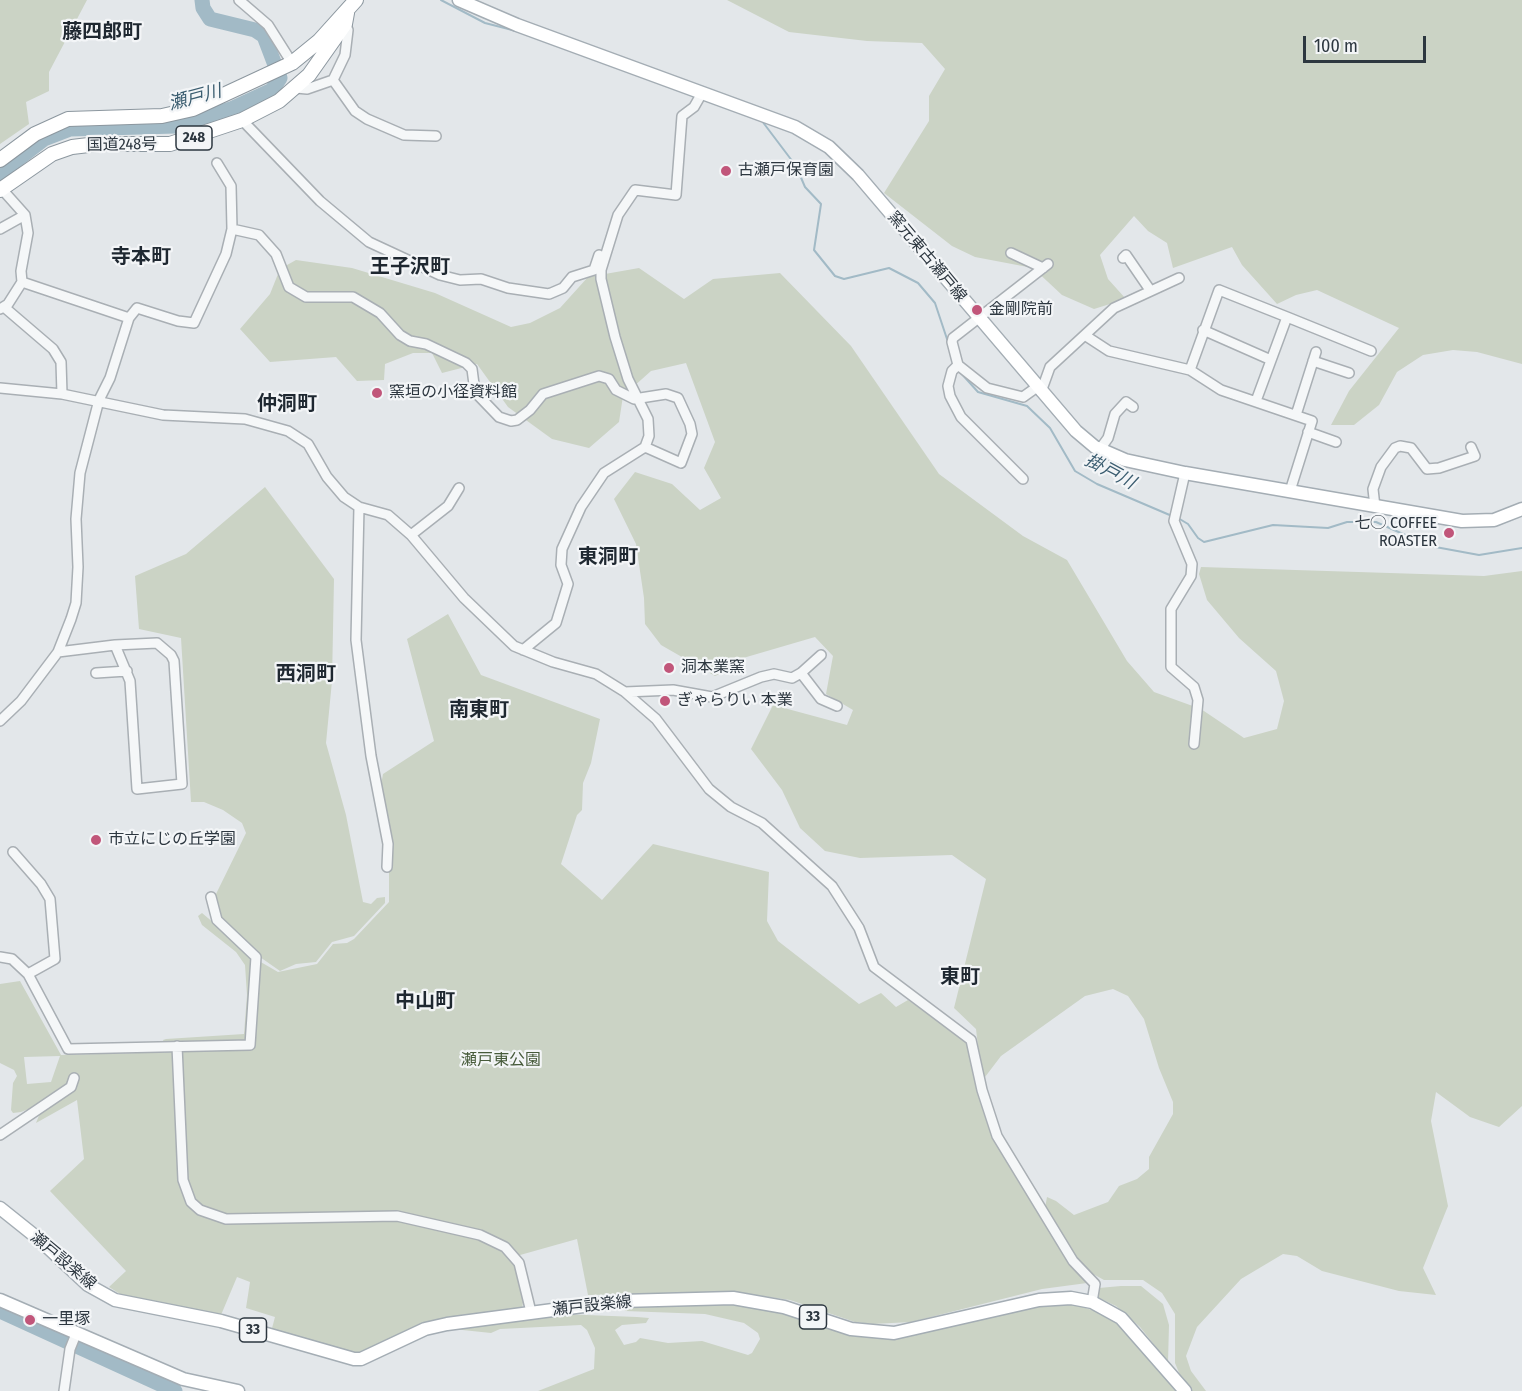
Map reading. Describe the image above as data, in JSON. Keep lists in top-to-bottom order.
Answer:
{
  "streets": {
    "highway": ["248", "国道248号"],
    "main road": ["窯元東古瀬戸線", "瀬戸設楽線", "33"]
  },
  "districts": [
    "藤四郎町",
    "寺本町",
    "王子沢町",
    "仲洞町",
    "東洞町",
    "西洞町",
    "南東町",
    "東町",
    "中山町"
  ],
  "water": ["瀬戸川", "掛戸川"],
  "parks": ["瀬戸東公園"],
  "places": [
    "古瀬戸保育園",
    "金剛院前",
    "窯垣の小径資料館",
    "七◯ COFFEE ROASTER",
    "洞本業窯",
    "ぎゃらりい 本業",
    "市立にじの丘学園",
    "一里塚"
  ],
  "scale_bar": "100 m"
}
